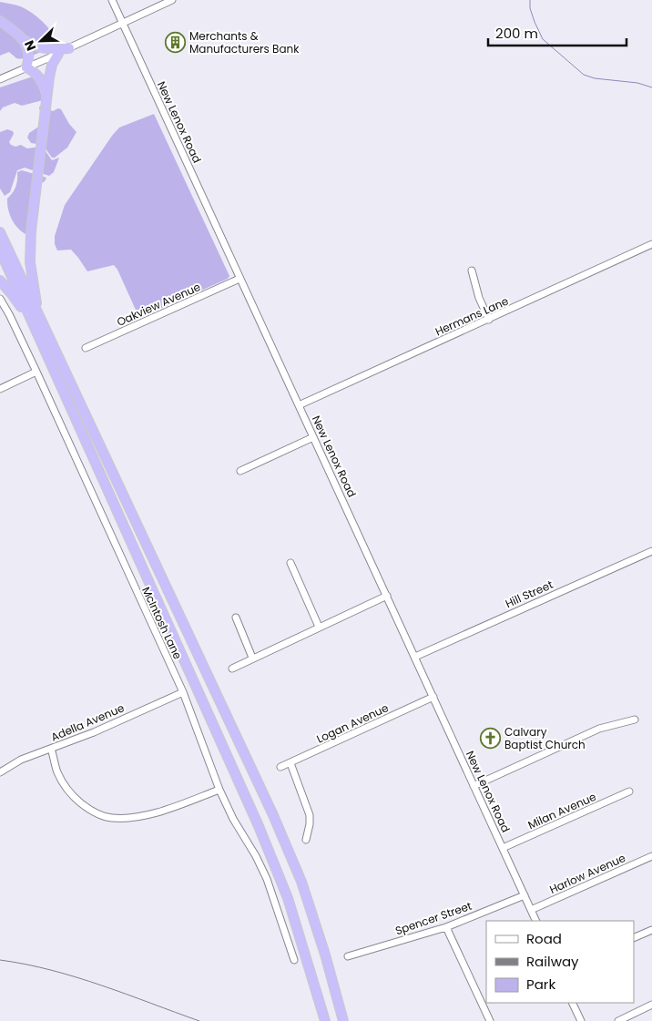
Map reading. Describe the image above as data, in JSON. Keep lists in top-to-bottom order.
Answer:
{
  "streets": {
    "street": [
      "New Lenox Road",
      "Oakview Avenue",
      "Hermans Lane",
      "Hill Street",
      "McIntosh Lane",
      "Adella Avenue",
      "Logan Avenue",
      "Milan Avenue",
      "Harlow Avenue",
      "Spencer Street"
    ]
  },
  "crossings": [
    ["New Lenox Road", "Oakview Avenue"],
    ["New Lenox Road", "Hermans Lane"],
    ["New Lenox Road", "Hill Street"],
    ["New Lenox Road", "Logan Avenue"],
    ["New Lenox Road", "Milan Avenue"],
    ["New Lenox Road", "Harlow Avenue"],
    ["New Lenox Road", "Spencer Street"],
    ["McIntosh Lane", "Adella Avenue"]
  ],
  "places": {
    "building": ["Merchants & Manufacturers Bank"],
    "church": ["Calvary Baptist Church"]
  },
  "legend": ["Road", "Railway", "Park"],
  "scale_bar": "200 m",
  "north": "bottom left"
}
